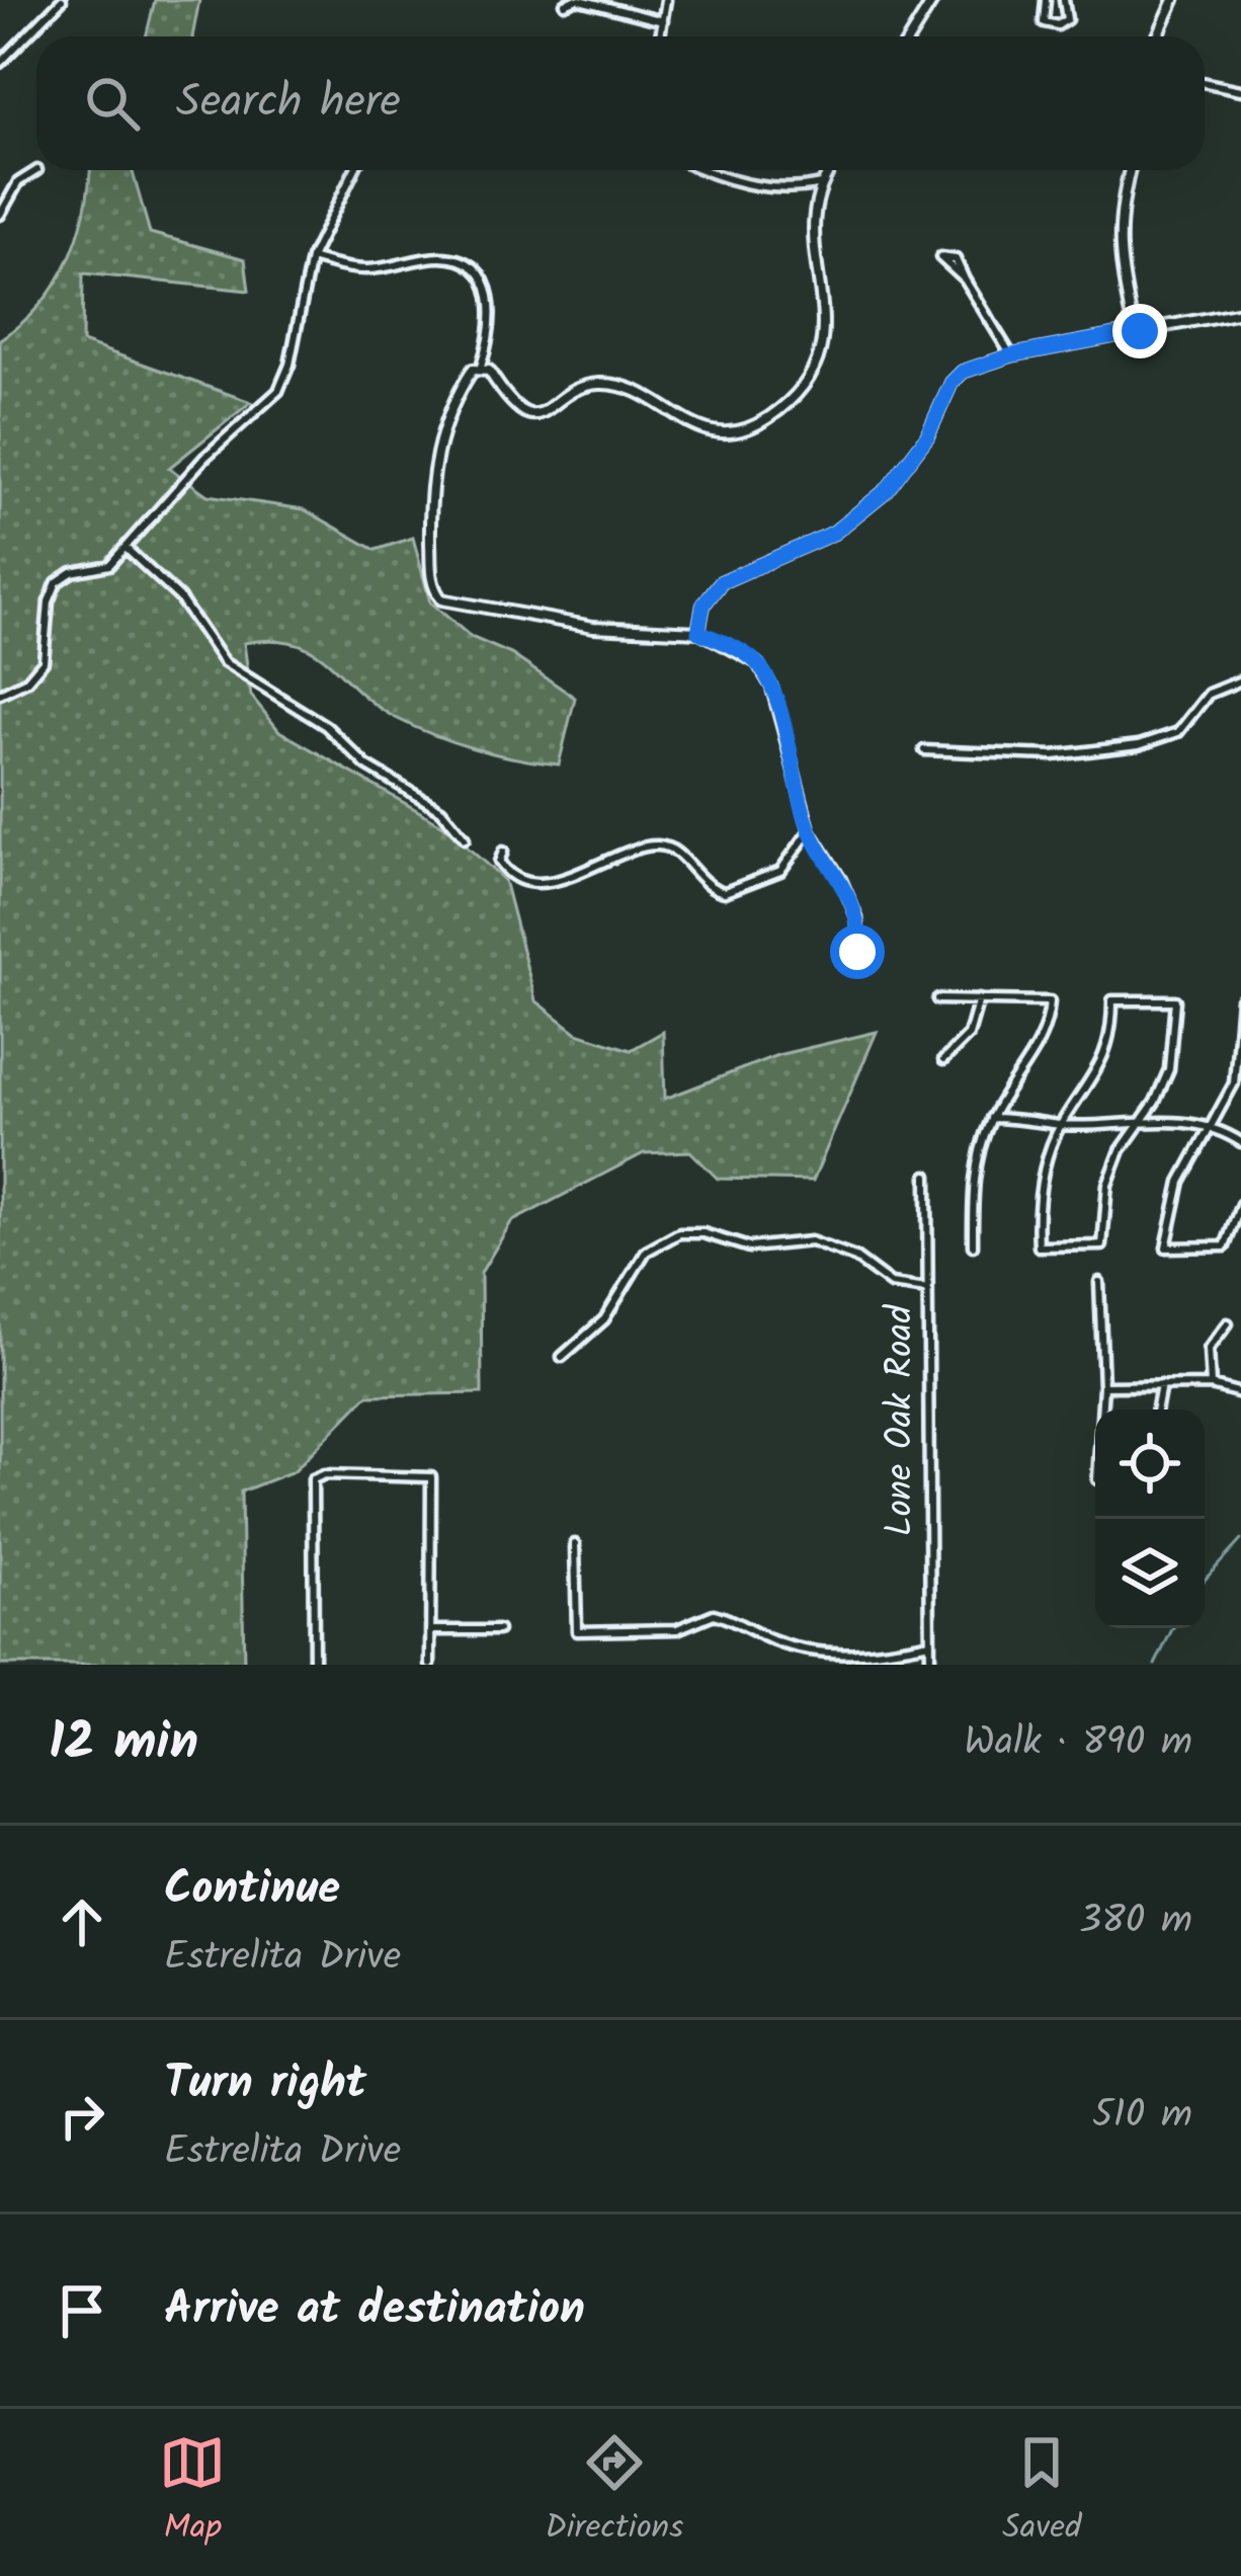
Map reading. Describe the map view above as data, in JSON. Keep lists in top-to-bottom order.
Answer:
{
  "streets": {
    "street": ["Lone Oak Road"]
  },
  "page": {
    "search": "Search here",
    "heading": ["12 min", "Walk · 890 m"],
    "list": [
      ["Continue", "Estrelita Drive", "380 m"],
      ["Turn right", "Estrelita Drive", "510 m"],
      "Arrive at destination"
    ],
    "nav": ["Map", "Directions", "Saved"]
  }
}
